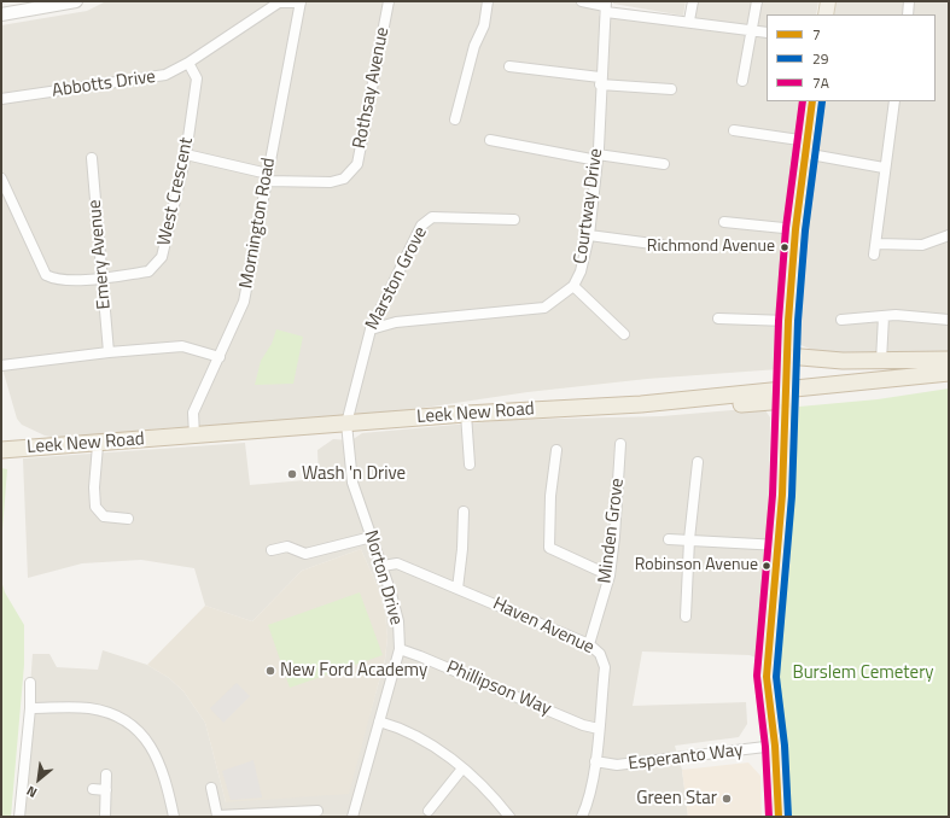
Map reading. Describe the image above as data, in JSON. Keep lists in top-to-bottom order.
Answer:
{
  "streets": {
    "highway": ["Leek New Road"],
    "street": [
      "Abbotts Drive",
      "Rothsay Avenue",
      "West Crescent",
      "Courtway Drive",
      "Mornington Road",
      "Emery Avenue",
      "Marston Grove",
      "Minden Grove",
      "Norton Drive",
      "Haven Avenue",
      "Phillipson Way",
      "Esperanto Way"
    ]
  },
  "crossings": [
    ["Abbotts Drive", "West Crescent"],
    ["Abbotts Drive", "Mornington Road"],
    ["Rothsay Avenue", "West Crescent"],
    ["Rothsay Avenue", "Mornington Road"],
    ["West Crescent", "Emery Avenue"],
    ["Courtway Drive", "Marston Grove"],
    ["Mornington Road", "Leek New Road"],
    ["Marston Grove", "Leek New Road"],
    ["Marston Grove", "Norton Drive"],
    ["Leek New Road", "Norton Drive"],
    ["Minden Grove", "Haven Avenue"],
    ["Norton Drive", "Haven Avenue"],
    ["Norton Drive", "Phillipson Way"],
    ["Haven Avenue", "Phillipson Way"],
    ["Haven Avenue", "Esperanto Way"]
  ],
  "parks": ["Burslem Cemetery"],
  "places": [
    "Richmond Avenue",
    "Wash 'n Drive",
    "Robinson Avenue",
    "New Ford Academy",
    "Green Star"
  ],
  "lines": ["transit line 7", "transit line 29", "transit line 7A"],
  "legend": ["7", "29", "7A"],
  "north": "bottom left"
}
